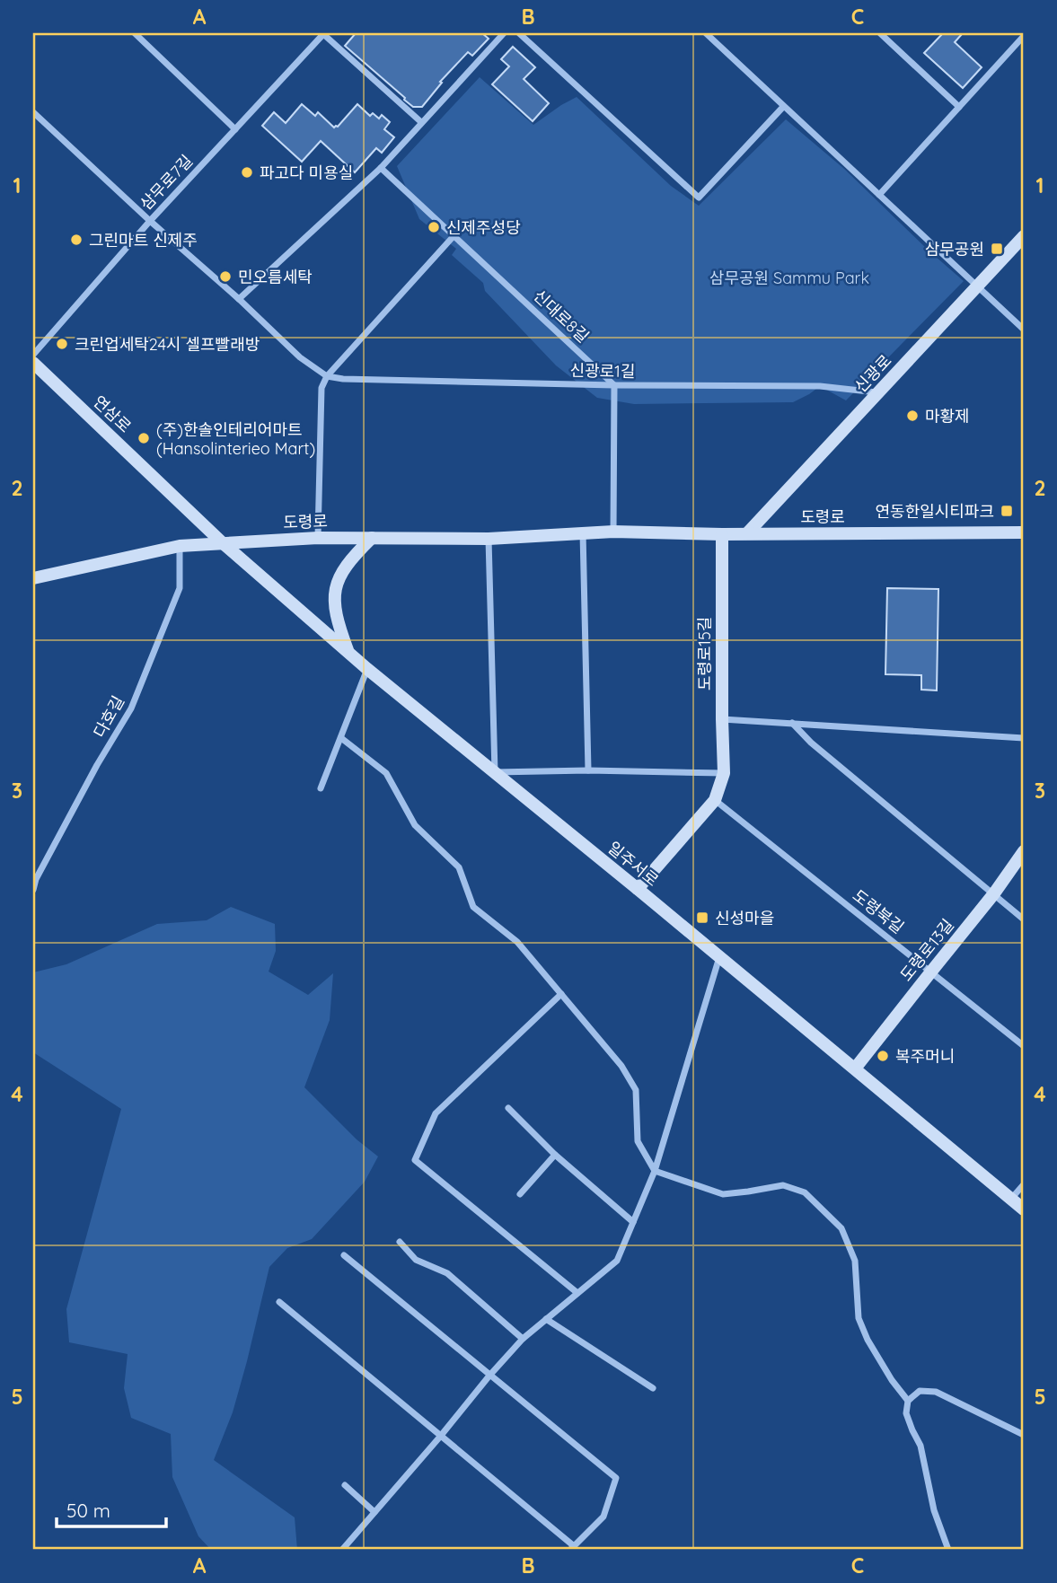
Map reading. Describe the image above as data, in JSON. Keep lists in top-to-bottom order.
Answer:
{
  "streets": {
    "main road": [
      "신광로",
      "연삼로",
      "도령로",
      "도령로15길",
      "일주서로",
      "도령로13길"
    ],
    "street": [
      "삼무로7길",
      "신대로8길",
      "신광로1길",
      "다호길",
      "도령북길"
    ]
  },
  "crossings": [
    ["삼무로7길", "신광로1길"],
    ["신대로8길", "신광로1길"],
    ["신광로1길", "신광로"],
    ["신광로", "도령로"],
    ["연삼로", "도령로"],
    ["연삼로", "일주서로"],
    ["도령로", "도령로15길"],
    ["도령로", "다호길"],
    ["도령로", "일주서로"],
    ["도령로15길", "일주서로"],
    ["도령로15길", "도령북길"],
    ["일주서로", "도령로13길"],
    ["도령북길", "도령로13길"]
  ],
  "parks": ["삼무공원 Sammu Park"],
  "places": {
    "other": [
      "파고다 미용실",
      "신제주성당",
      "그린마트 신제주",
      "민오름세탁",
      "크린업세탁24시 셀프빨래방",
      "마황제",
      "(주)한솔인테리어마트 (Hansolinterieo Mart)",
      "복주머니"
    ],
    "transit": ["삼무공원", "연동한일시티파크", "신성마을"]
  },
  "scale_bar": "50 m",
  "grid": {
    "columns": ["A", "B", "C"],
    "rows": [
      "1",
      "2",
      "3",
      "4",
      "5"
    ]
  }
}
